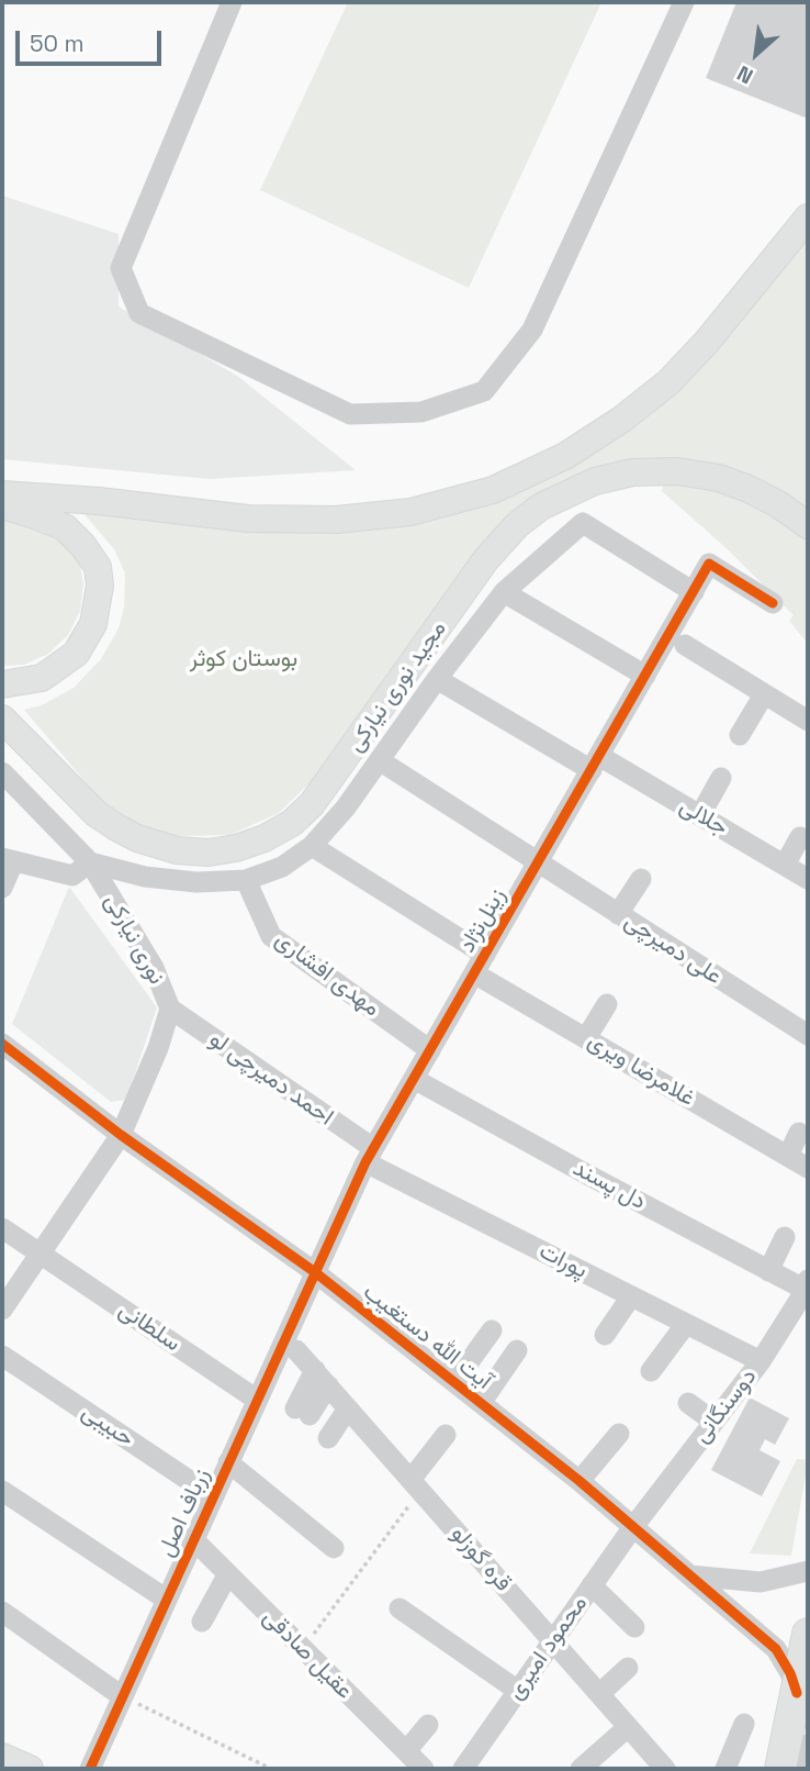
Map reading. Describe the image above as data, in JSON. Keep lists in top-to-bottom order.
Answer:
{
  "streets": {
    "main road": ["مجید نوری نیارکی"],
    "street": [
      "جلالی",
      "زینل‌نژاد",
      "نوری نیارکی",
      "علی دمیرچی",
      "مهدی افشاری",
      "غلامرضا ویری",
      "احمد دمیرچی لو",
      "دل پسند",
      "پورات",
      "سلطانی",
      "آیت الله دستغیب",
      "دوسنگانی",
      "حبیبی",
      "زرباف اصل",
      "قره گوزلو",
      "محمود امیری",
      "عقیل صادقی"
    ]
  },
  "crossings": [
    ["جلالی", "زینل‌نژاد"],
    ["زینل‌نژاد", "علی دمیرچی"],
    ["زینل‌نژاد", "مهدی افشاری"],
    ["زینل‌نژاد", "غلامرضا ویری"],
    ["زینل‌نژاد", "احمد دمیرچی لو"],
    ["زینل‌نژاد", "دل پسند"],
    ["زینل‌نژاد", "پورات"],
    ["زینل‌نژاد", "آیت الله دستغیب"],
    ["زینل‌نژاد", "زرباف اصل"],
    ["نوری نیارکی", "احمد دمیرچی لو"],
    ["نوری نیارکی", "سلطانی"],
    ["نوری نیارکی", "آیت الله دستغیب"],
    ["احمد دمیرچی لو", "پورات"],
    ["دل پسند", "دوسنگانی"],
    ["پورات", "دوسنگانی"],
    ["سلطانی", "زرباف اصل"],
    ["آیت الله دستغیب", "دوسنگانی"],
    ["آیت الله دستغیب", "زرباف اصل"],
    ["آیت الله دستغیب", "محمود امیری"],
    ["دوسنگانی", "محمود امیری"],
    ["حبیبی", "زرباف اصل"],
    ["زرباف اصل", "عقیل صادقی"],
    ["قره گوزلو", "محمود امیری"]
  ],
  "parks": ["بوستان کوثر"],
  "scale_bar": "50 m",
  "north": "bottom left"
}
